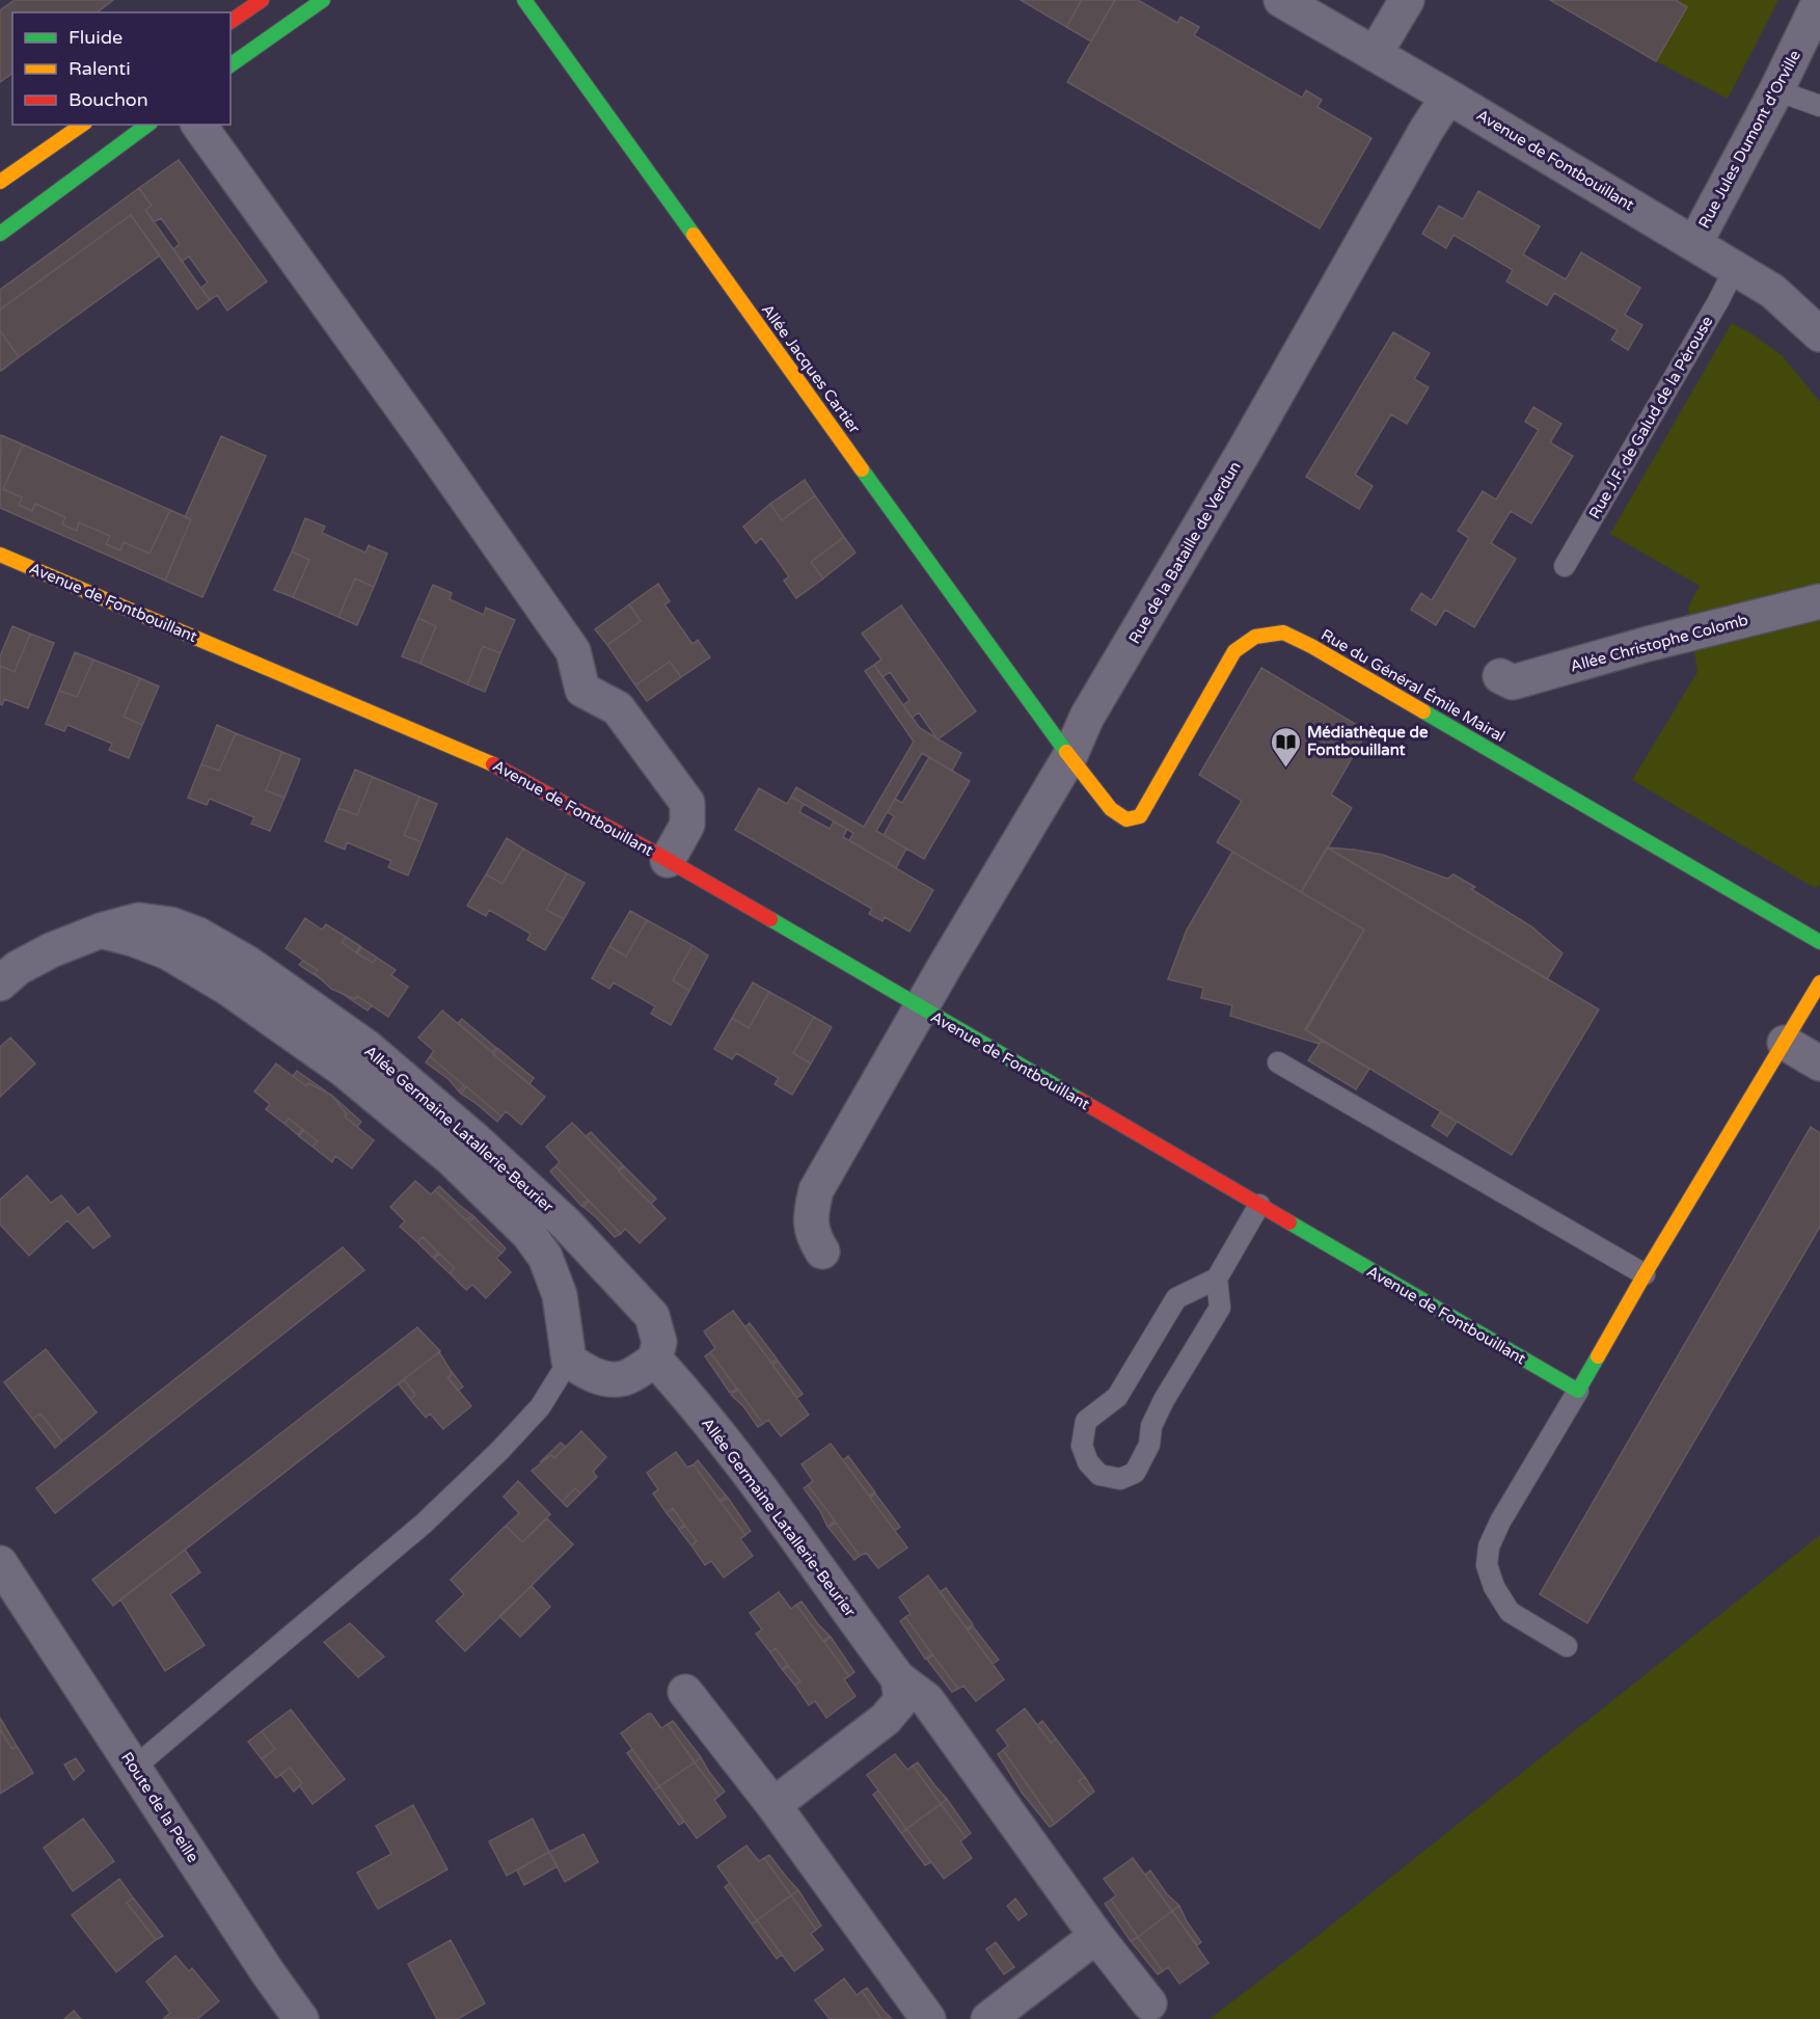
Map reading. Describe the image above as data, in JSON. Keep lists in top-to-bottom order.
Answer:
{
  "streets": {
    "street": [
      "Rue Jules Dumont d'Orville",
      "Avenue de Fontbouillant",
      "Allée Jacques Cartier",
      "Rue de la Bataille de Verdun",
      "Allée Christophe Colomb",
      "Rue du Général Émile Mairal",
      "Allée Germaine Latallerie-Beurier",
      "Route de la Peille"
    ],
    "lane": ["Rue J.F. de Galud de la Pérouse"]
  },
  "crossings": [
    ["Rue Jules Dumont d'Orville", "Avenue de Fontbouillant"],
    ["Avenue de Fontbouillant", "Rue J.F. de Galud de la Pérouse"],
    ["Avenue de Fontbouillant", "Rue de la Bataille de Verdun"],
    ["Allée Jacques Cartier", "Rue de la Bataille de Verdun"],
    ["Allée Jacques Cartier", "Rue du Général Émile Mairal"],
    ["Rue de la Bataille de Verdun", "Rue du Général Émile Mairal"]
  ],
  "places": {
    "library": ["Médiathèque de Fontbouillant"]
  },
  "legend": ["Fluide", "Ralenti", "Bouchon"]
}
